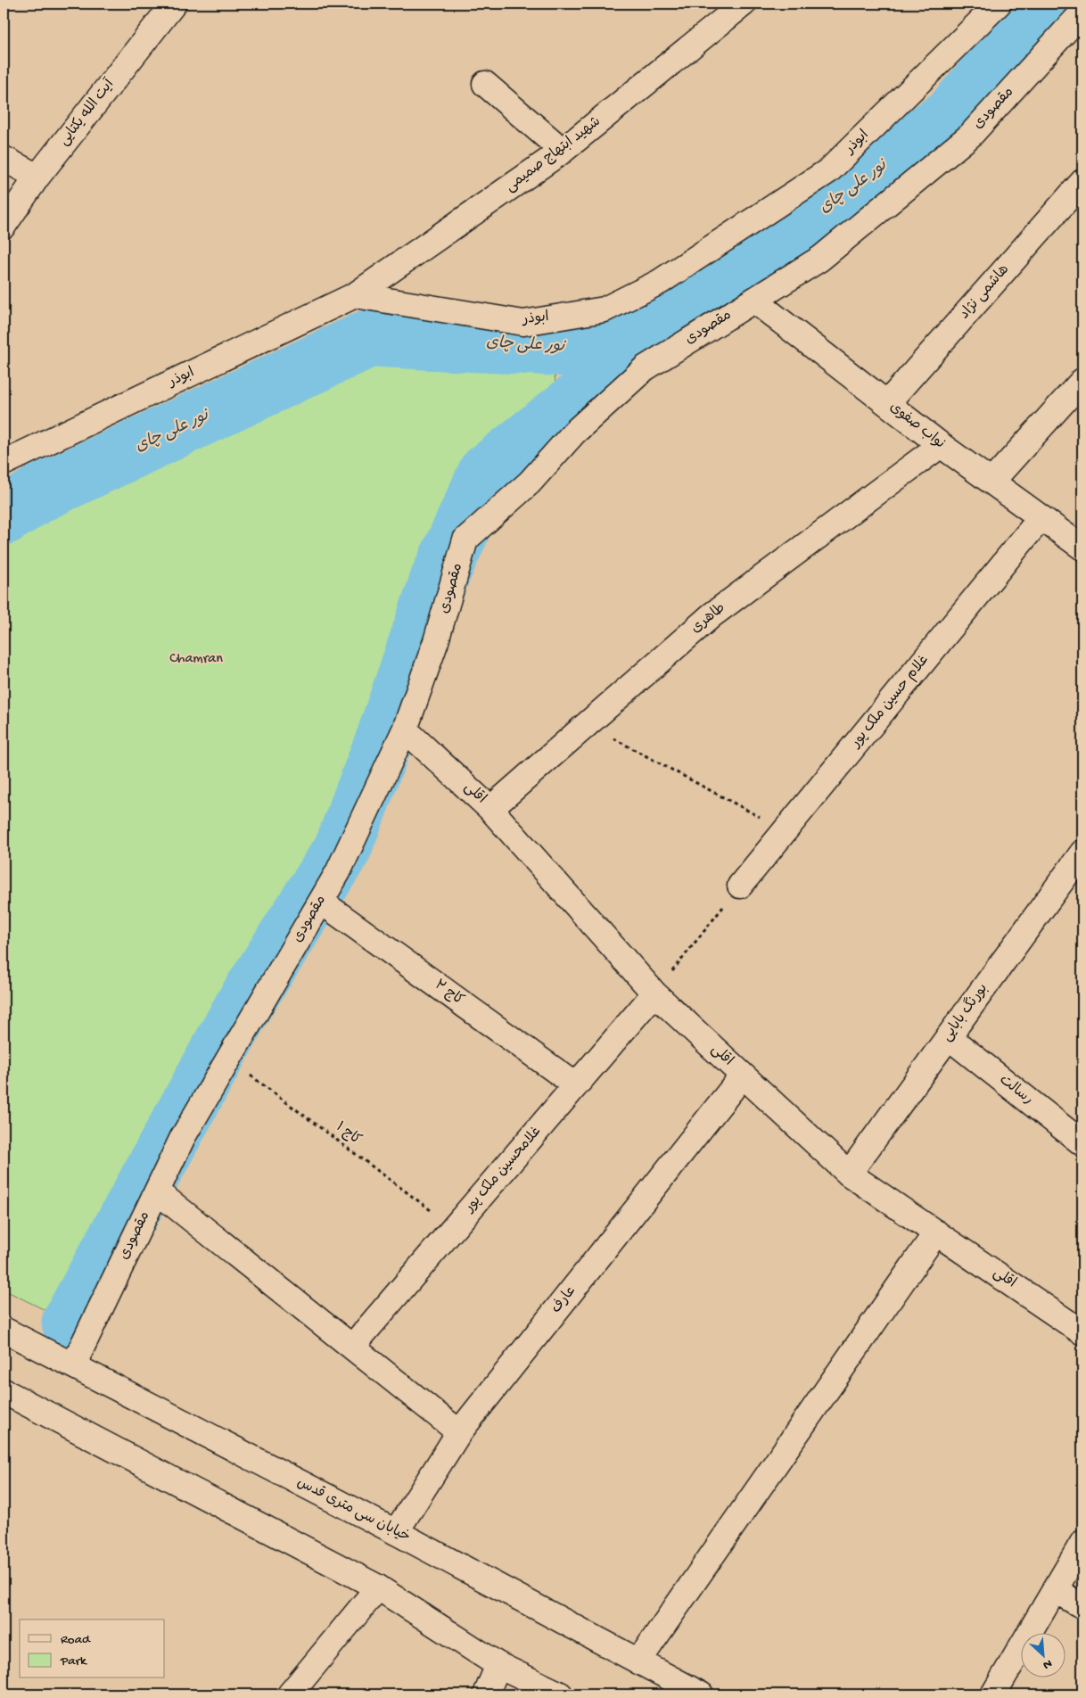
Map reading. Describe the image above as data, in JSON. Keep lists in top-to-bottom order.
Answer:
{
  "streets": {
    "street": [
      "مقصودی",
      "آیت الله یکتایی",
      "ابوذر",
      "شهید ابتهاج صمیمی",
      "هاشمی نژاد",
      "نواب صفوی",
      "طاهری",
      "غلام حسین ملک پور",
      "اقلی",
      "کاج ۲",
      "بورنگ بابایی",
      "رسالت",
      "غلامحسین ملک پور",
      "عارف",
      "خیابان سی متری قدس"
    ],
    "path": ["کاج ۱"]
  },
  "crossings": [
    ["مقصودی", "نواب صفوی"],
    ["مقصودی", "اقلی"],
    ["مقصودی", "کاج ۲"],
    ["مقصودی", "کاج ۱"],
    ["مقصودی", "خیابان سی متری قدس"],
    ["ابوذر", "شهید ابتهاج صمیمی"],
    ["هاشمی نژاد", "نواب صفوی"],
    ["نواب صفوی", "طاهری"],
    ["نواب صفوی", "غلام حسین ملک پور"],
    ["طاهری", "اقلی"],
    ["اقلی", "بورنگ بابایی"],
    ["اقلی", "غلامحسین ملک پور"],
    ["اقلی", "عارف"],
    ["کاج ۲", "غلامحسین ملک پور"],
    ["بورنگ بابایی", "رسالت"],
    ["کاج ۱", "غلامحسین ملک پور"],
    ["عارف", "خیابان سی متری قدس"]
  ],
  "water": ["نور علی چای"],
  "parks": ["Chamran"],
  "legend": ["Road", "Park"],
  "north": "bottom right"
}
